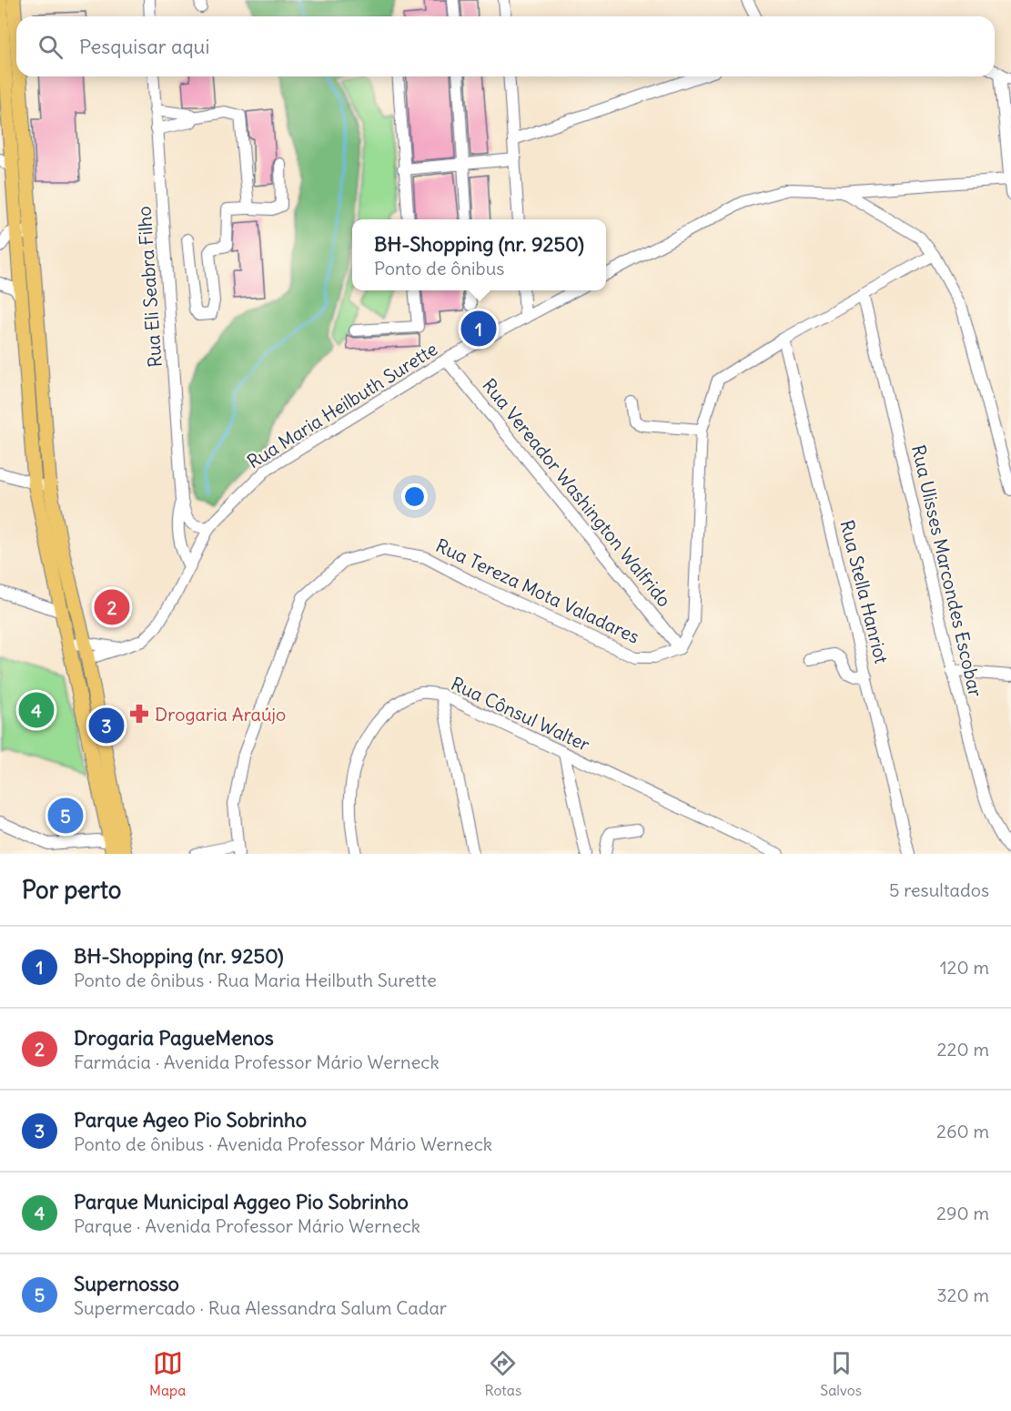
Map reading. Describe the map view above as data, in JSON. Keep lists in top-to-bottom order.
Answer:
{
  "streets": {
    "street": [
      "Rua Eli Seabra Filho",
      "Rua Maria Heilbuth Surette",
      "Rua Vereador Washington Walfrido",
      "Rua Ulisses Marcondes Escobar",
      "Rua Tereza Mota Valadares",
      "Rua Stella Hanriot",
      "Rua Cônsul Walter"
    ]
  },
  "crossings": [
    ["Rua Eli Seabra Filho", "Rua Maria Heilbuth Surette"],
    ["Rua Maria Heilbuth Surette", "Rua Vereador Washington Walfrido"],
    ["Rua Vereador Washington Walfrido", "Rua Tereza Mota Valadares"]
  ],
  "places": {
    "pharmacy": ["Drogaria Araújo"]
  },
  "page": {
    "search": "Pesquisar aqui",
    "popup": ["BH-Shopping (nr. 9250)", "Ponto de ônibus"],
    "pins": [
      "1",
      "2",
      "4",
      "3",
      "5"
    ],
    "heading": ["Por perto", "5 resultados"],
    "list": [
      {
        "mark": "1",
        "name": "BH-Shopping (nr. 9250)",
        "note": "Ponto de ônibus · Rua Maria Heilbuth Surette",
        "value": "120 m"
      },
      {
        "mark": "2",
        "name": "Drogaria PagueMenos",
        "note": "Farmácia · Avenida Professor Mário Werneck",
        "value": "220 m"
      },
      {
        "mark": "3",
        "name": "Parque Ageo Pio Sobrinho",
        "note": "Ponto de ônibus · Avenida Professor Mário Werneck",
        "value": "260 m"
      },
      {
        "mark": "4",
        "name": "Parque Municipal Aggeo Pio Sobrinho",
        "note": "Parque · Avenida Professor Mário Werneck",
        "value": "290 m"
      },
      {
        "mark": "5",
        "name": "Supernosso",
        "note": "Supermercado · Rua Alessandra Salum Cadar",
        "value": "320 m"
      }
    ],
    "nav": ["Mapa", "Rotas", "Salvos"]
  }
}
